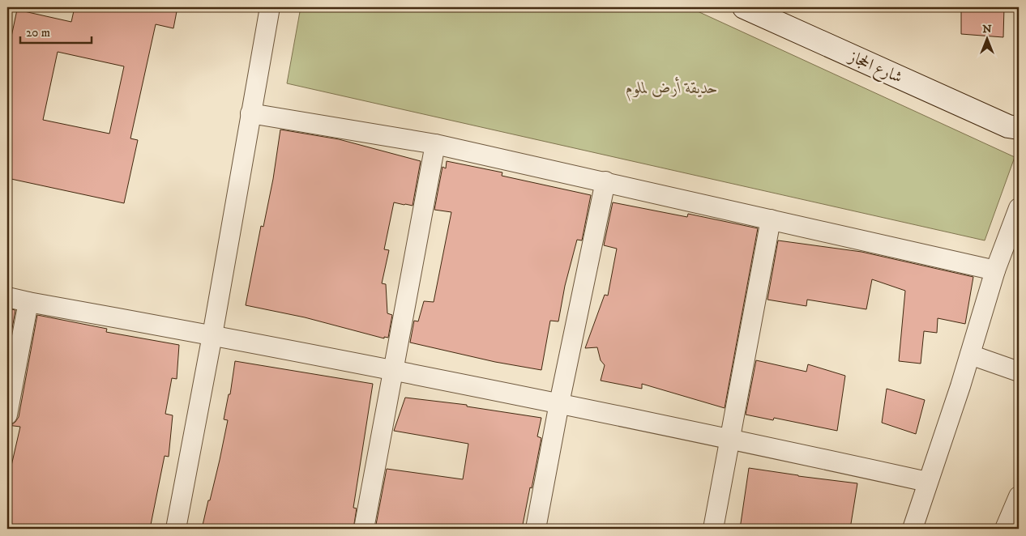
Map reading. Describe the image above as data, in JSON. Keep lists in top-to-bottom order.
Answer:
{
  "streets": {
    "main road": ["شارع الحجاز"]
  },
  "parks": ["حديقة أرض لملوم"],
  "scale_bar": "20 m",
  "north": "top"
}
